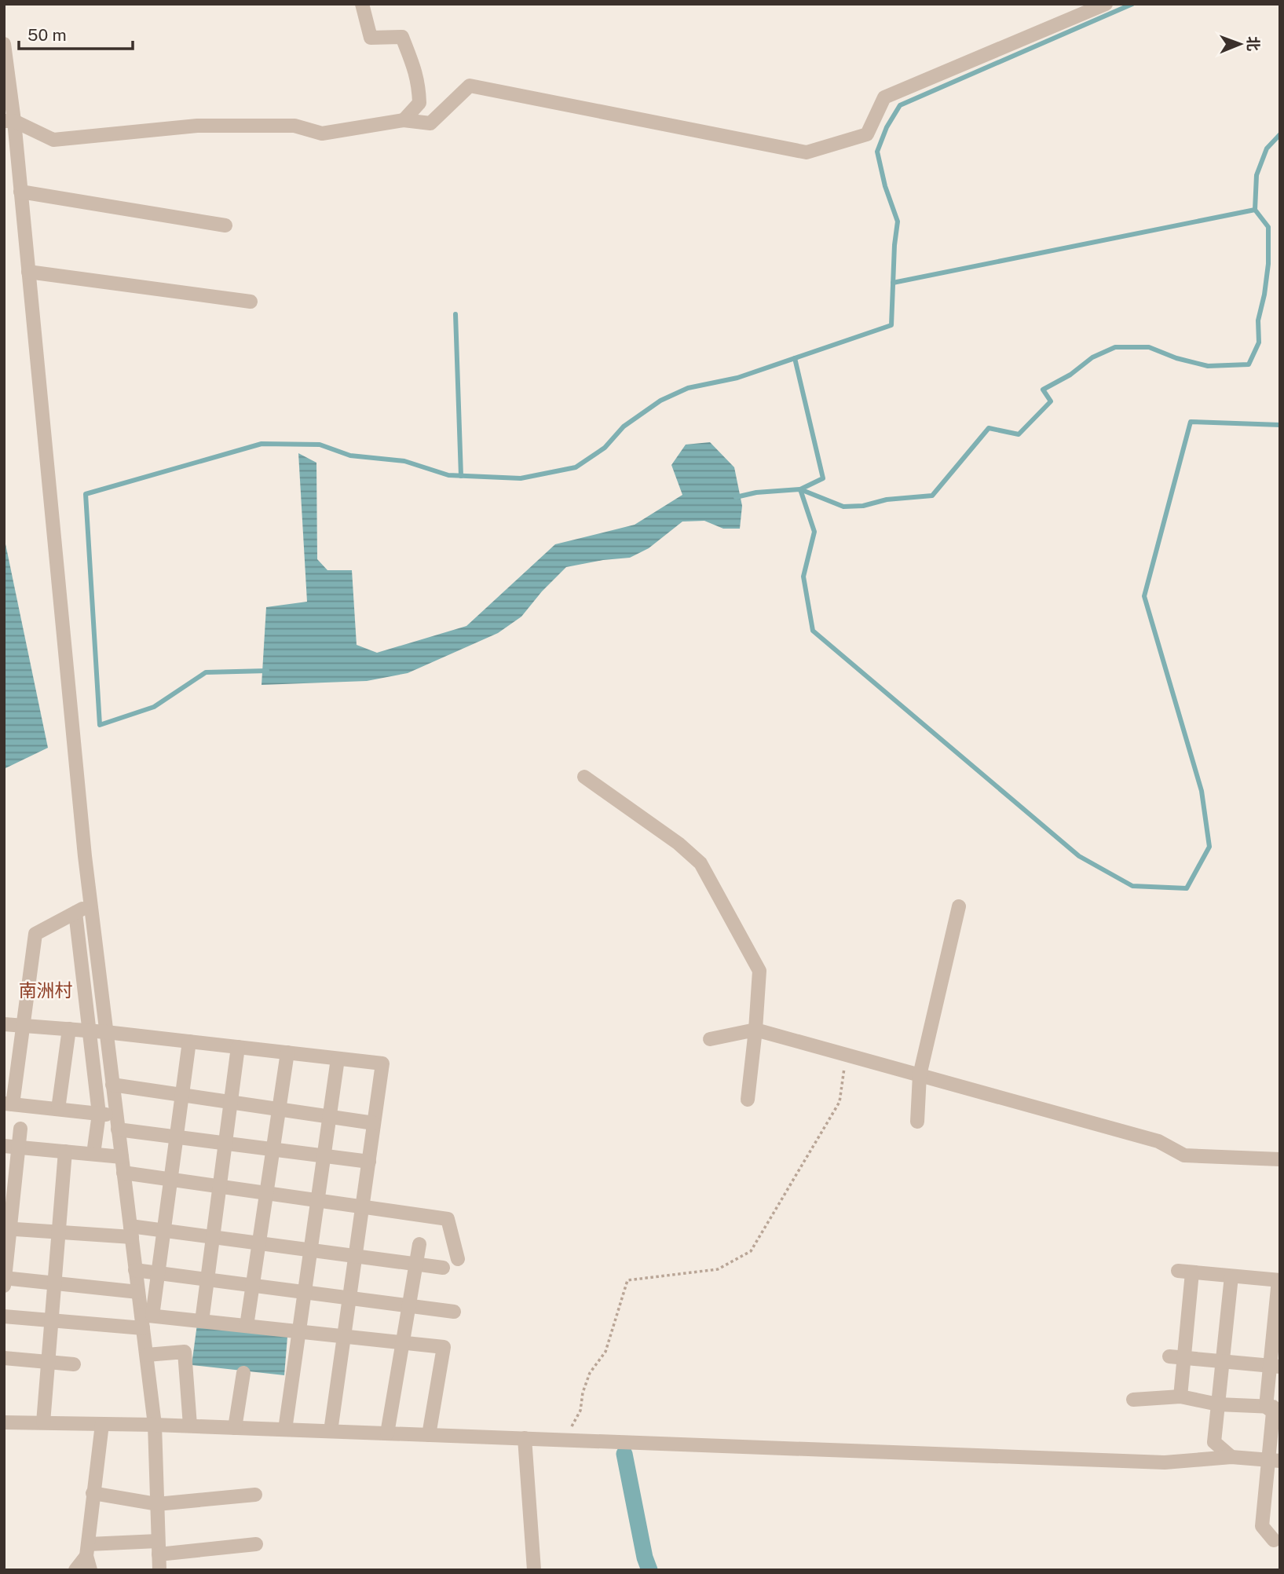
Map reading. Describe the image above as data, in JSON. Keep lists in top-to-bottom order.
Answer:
{
  "districts": ["南洲村"],
  "scale_bar": "50 m",
  "north": "right"
}
